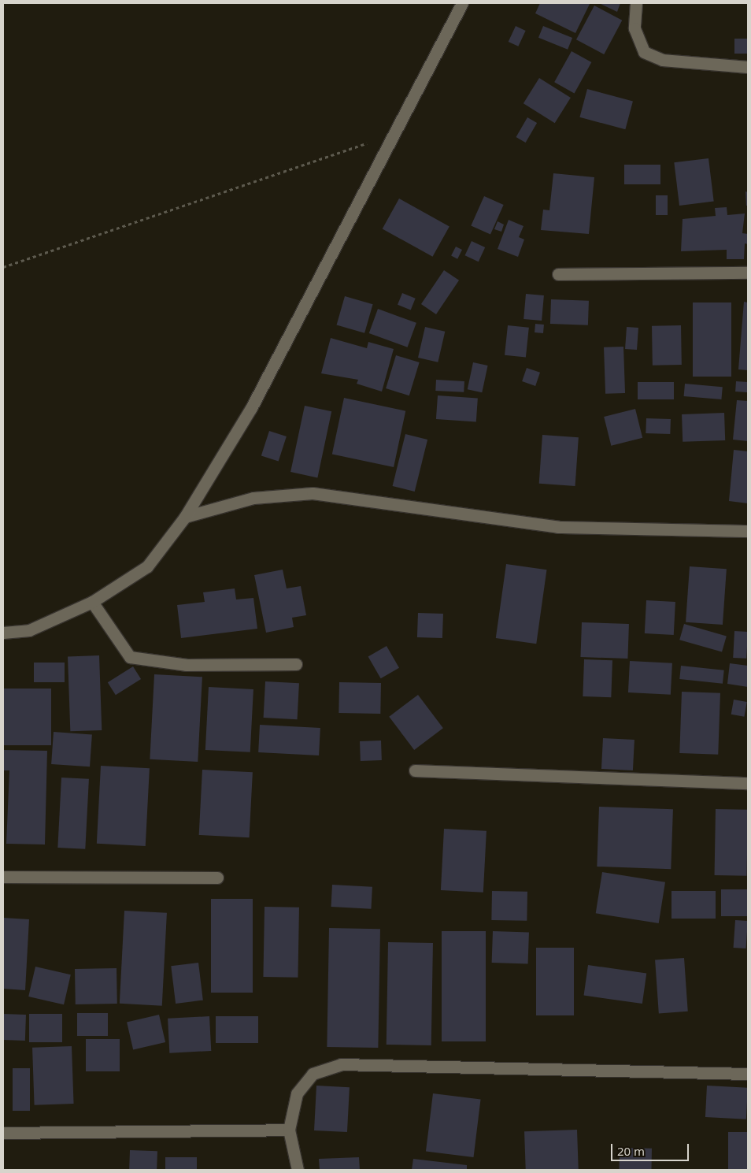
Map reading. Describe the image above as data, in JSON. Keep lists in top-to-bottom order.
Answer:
{
  "scale_bar": "20 m"
}
